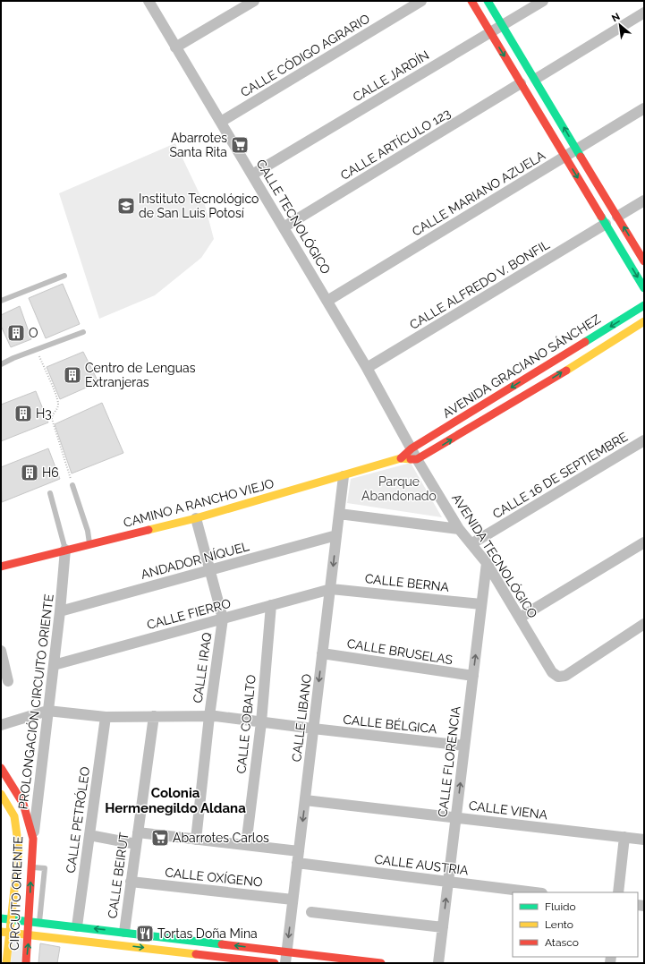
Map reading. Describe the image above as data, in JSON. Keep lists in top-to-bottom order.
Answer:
{
  "streets": {
    "street": [
      "CALLE CÓDIGO AGRARIO",
      "CALLE JARDÍN",
      "CALLE ARTÍCULO 123",
      "CALLE MARIANO AZUELA",
      "CALLE TECNOLÓGICO",
      "CALLE ALFREDO V. BONFIL",
      "AVENIDA GRACIANO SÁNCHEZ",
      "CALLE 16 DE SEPTIEMBRE",
      "CAMINO A RANCHO VIEJO",
      "AVENIDA TECNOLÓGICO",
      "ANDADOR NÍQUEL",
      "CALLE BERNA",
      "CALLE FIERRO",
      "CALLE BRUSELAS",
      "CALLE IRAQ",
      "PROLONGACIÓN CIRCUITO ORIENTE",
      "CALLE LIBANO",
      "CALLE COBALTO",
      "CALLE BÉLGICA",
      "CALLE FLORENCIA",
      "CALLE VIENA",
      "CALLE PETRÓLEO",
      "CALLE AUSTRIA",
      "CALLE BEIRUT",
      "CALLE OXÍGENO",
      "CIRCUITO ORIENTE"
    ]
  },
  "crossings": [
    ["CALLE CÓDIGO AGRARIO", "CALLE TECNOLÓGICO"],
    ["CALLE JARDÍN", "CALLE TECNOLÓGICO"],
    ["CALLE ARTÍCULO 123", "CALLE TECNOLÓGICO"],
    ["CALLE MARIANO AZUELA", "CALLE TECNOLÓGICO"],
    ["CALLE TECNOLÓGICO", "CALLE ALFREDO V. BONFIL"],
    ["CALLE TECNOLÓGICO", "AVENIDA GRACIANO SÁNCHEZ"],
    ["CALLE TECNOLÓGICO", "CAMINO A RANCHO VIEJO"],
    ["CALLE TECNOLÓGICO", "AVENIDA TECNOLÓGICO"],
    ["AVENIDA GRACIANO SÁNCHEZ", "CAMINO A RANCHO VIEJO"],
    ["AVENIDA GRACIANO SÁNCHEZ", "AVENIDA TECNOLÓGICO"],
    ["CALLE 16 DE SEPTIEMBRE", "AVENIDA TECNOLÓGICO"],
    ["CAMINO A RANCHO VIEJO", "AVENIDA TECNOLÓGICO"],
    ["CAMINO A RANCHO VIEJO", "CALLE IRAQ"],
    ["CAMINO A RANCHO VIEJO", "PROLONGACIÓN CIRCUITO ORIENTE"],
    ["CAMINO A RANCHO VIEJO", "CALLE LIBANO"],
    ["AVENIDA TECNOLÓGICO", "CALLE FLORENCIA"],
    ["ANDADOR NÍQUEL", "CALLE IRAQ"],
    ["ANDADOR NÍQUEL", "PROLONGACIÓN CIRCUITO ORIENTE"],
    ["ANDADOR NÍQUEL", "CALLE LIBANO"],
    ["CALLE BERNA", "CALLE FIERRO"],
    ["CALLE BERNA", "CALLE LIBANO"],
    ["CALLE BERNA", "CALLE FLORENCIA"],
    ["CALLE FIERRO", "CALLE IRAQ"],
    ["CALLE FIERRO", "PROLONGACIÓN CIRCUITO ORIENTE"],
    ["CALLE FIERRO", "CALLE LIBANO"],
    ["CALLE FIERRO", "CALLE COBALTO"],
    ["CALLE BRUSELAS", "CALLE LIBANO"],
    ["CALLE BRUSELAS", "CALLE FLORENCIA"],
    ["CALLE IRAQ", "CALLE BÉLGICA"],
    ["PROLONGACIÓN CIRCUITO ORIENTE", "CALLE BÉLGICA"],
    ["PROLONGACIÓN CIRCUITO ORIENTE", "CIRCUITO ORIENTE"],
    ["CALLE LIBANO", "CALLE BÉLGICA"],
    ["CALLE LIBANO", "CALLE VIENA"],
    ["CALLE LIBANO", "CALLE AUSTRIA"],
    ["CALLE LIBANO", "CALLE OXÍGENO"],
    ["CALLE COBALTO", "CALLE BÉLGICA"],
    ["CALLE BÉLGICA", "CALLE FLORENCIA"],
    ["CALLE BÉLGICA", "CALLE PETRÓLEO"],
    ["CALLE BÉLGICA", "CALLE BEIRUT"],
    ["CALLE FLORENCIA", "CALLE VIENA"],
    ["CALLE FLORENCIA", "CALLE AUSTRIA"],
    ["CALLE BEIRUT", "CALLE OXÍGENO"]
  ],
  "one_way": ["CALLE LIBANO", "CALLE FLORENCIA"],
  "districts": ["Colonia Hermenegildo Aldana"],
  "parks": ["Parque Abandonado"],
  "places": {
    "supermarket": ["Abarrotes Santa Rita", "Abarrotes Carlos"],
    "school or university": ["Instituto Tecnológico de San Luis Potosí"],
    "building": [
      "O",
      "Centro de Lenguas Extranjeras",
      "H3",
      "H6"
    ],
    "restaurant": ["Tortas Doña Mina"]
  },
  "legend": ["Fluido", "Lento", "Atasco"],
  "north": "top left"
}
